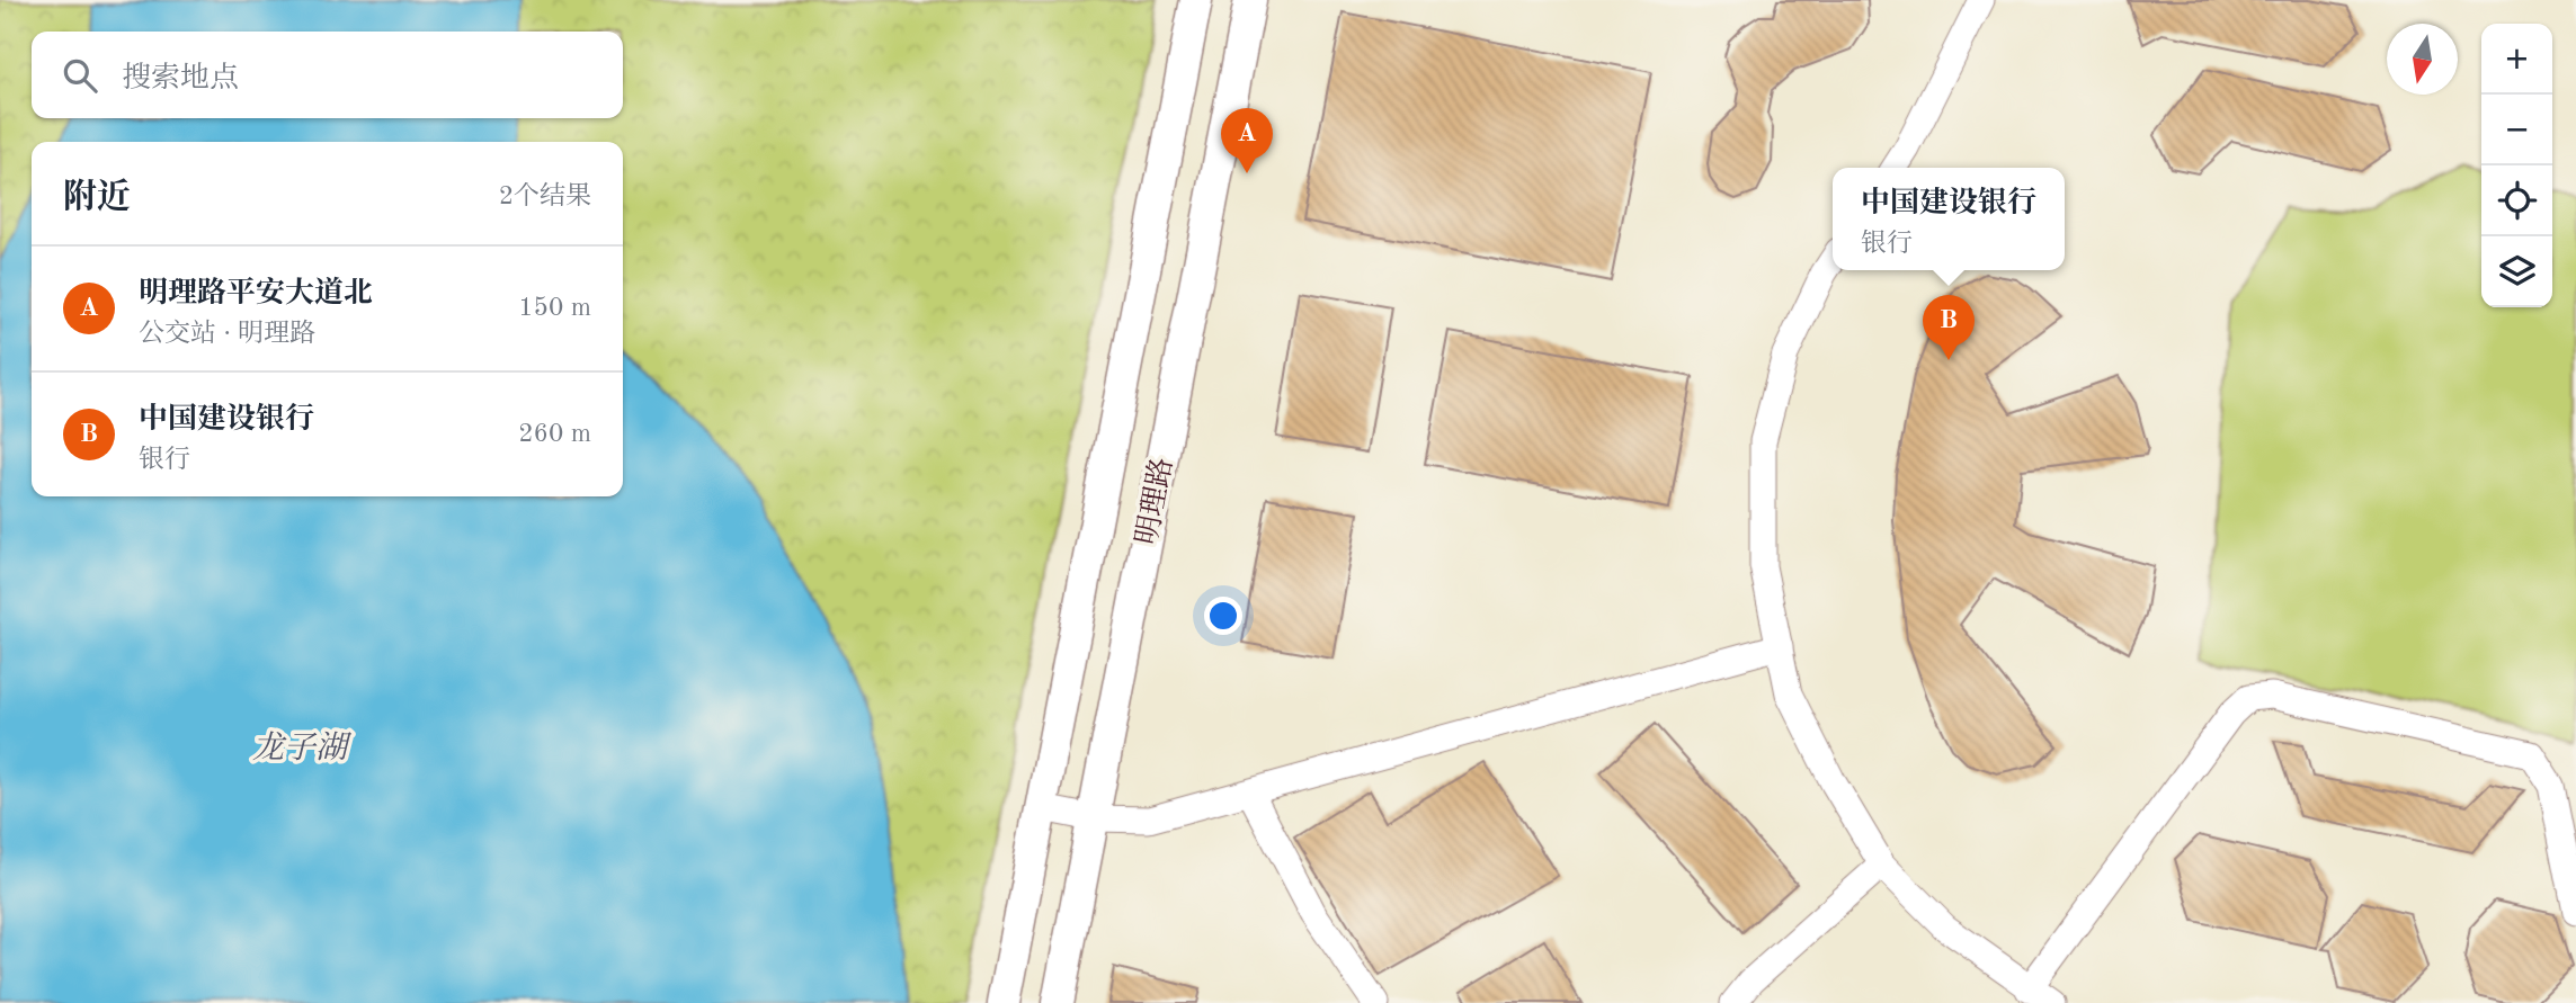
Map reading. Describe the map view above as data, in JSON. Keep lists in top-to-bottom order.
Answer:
{
  "streets": {
    "main road": ["明理路"]
  },
  "water": ["龙子湖"],
  "north": "bottom",
  "page": {
    "map_buttons": ["+", "−"],
    "search": "搜索地点",
    "pins": ["A", "B"],
    "heading": ["附近", "2个结果"],
    "popup": ["中国建设银行", "银行"],
    "list": [
      {
        "mark": "A",
        "name": "明理路平安大道北",
        "note": "公交站 · 明理路",
        "value": "150 m"
      },
      {
        "mark": "B",
        "name": "中国建设银行",
        "note": "银行",
        "value": "260 m"
      }
    ]
  }
}
